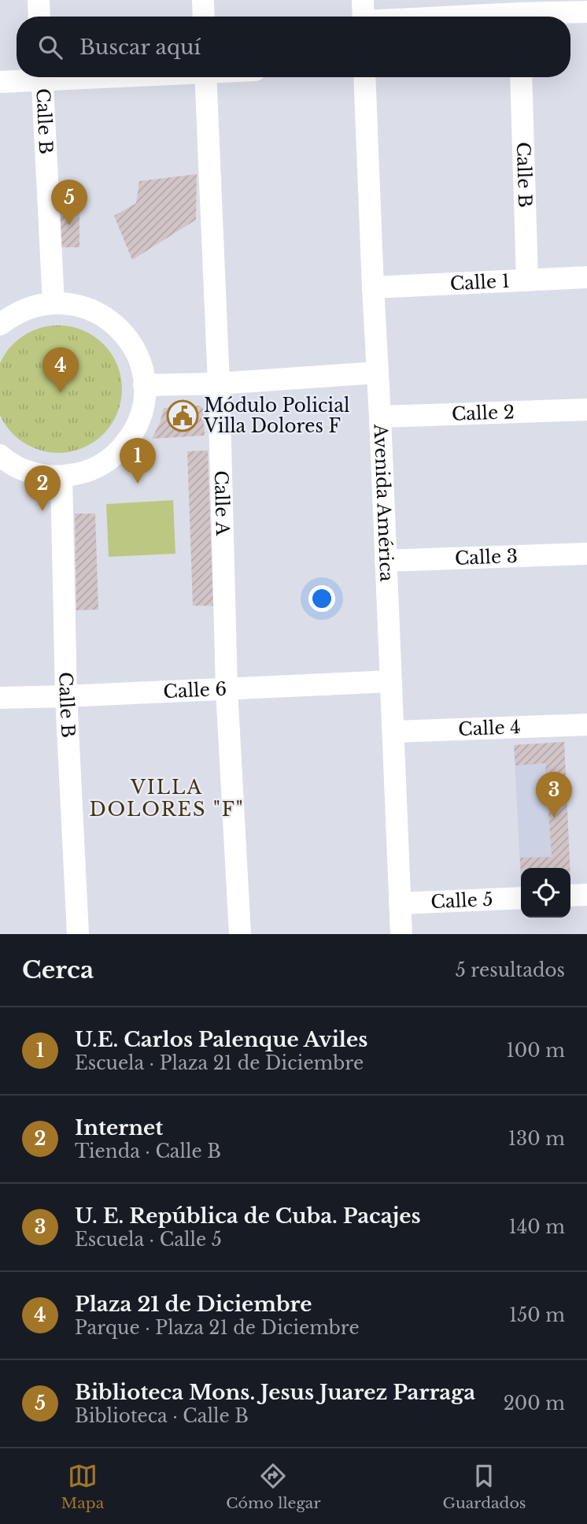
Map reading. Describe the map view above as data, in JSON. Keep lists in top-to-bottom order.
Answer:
{
  "streets": {
    "street": [
      "Calle B",
      "Calle 1",
      "Calle 2",
      "Calle A",
      "Avenida América",
      "Calle 3",
      "Calle 6",
      "Calle 4",
      "Calle 5"
    ]
  },
  "crossings": [
    ["Calle B", "Calle 1"],
    ["Calle B", "Calle 6"],
    ["Calle 1", "Avenida América"],
    ["Calle 2", "Avenida América"],
    ["Calle A", "Calle 6"],
    ["Avenida América", "Calle 3"],
    ["Avenida América", "Calle 6"],
    ["Avenida América", "Calle 4"],
    ["Avenida América", "Calle 5"]
  ],
  "districts": ["VILLA DOLORES \"F\""],
  "places": {
    "public building": ["Módulo Policial Villa Dolores F"]
  },
  "page": {
    "search": "Buscar aquí",
    "pins": [
      "5",
      "4",
      "1",
      "2",
      "3"
    ],
    "heading": ["Cerca", "5 resultados"],
    "list": [
      {
        "mark": "1",
        "name": "U.E. Carlos Palenque Aviles",
        "note": "Escuela · Plaza 21 de Diciembre",
        "value": "100 m"
      },
      {
        "mark": "2",
        "name": "Internet",
        "note": "Tienda · Calle B",
        "value": "130 m"
      },
      {
        "mark": "3",
        "name": "U. E. República de Cuba. Pacajes",
        "note": "Escuela · Calle 5",
        "value": "140 m"
      },
      {
        "mark": "4",
        "name": "Plaza 21 de Diciembre",
        "note": "Parque · Plaza 21 de Diciembre",
        "value": "150 m"
      },
      {
        "mark": "5",
        "name": "Biblioteca Mons. Jesus Juarez Parraga",
        "note": "Biblioteca · Calle B",
        "value": "200 m"
      }
    ],
    "nav": ["Mapa", "Cómo llegar", "Guardados"]
  }
}
